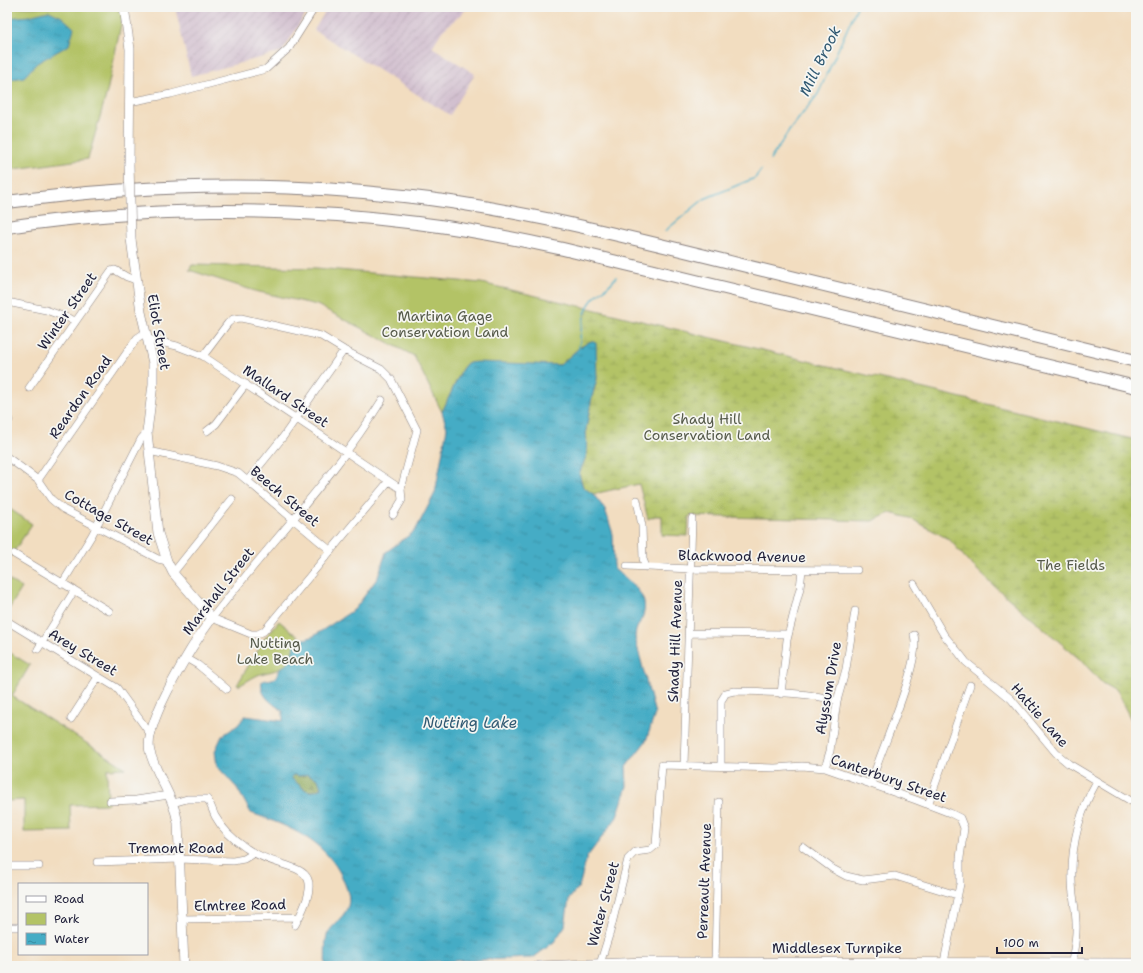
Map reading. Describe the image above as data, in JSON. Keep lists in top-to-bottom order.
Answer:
{
  "streets": {
    "street": [
      "Winter Street",
      "Eliot Street",
      "Mallard Street",
      "Reardon Road",
      "Beech Street",
      "Cottage Street",
      "Blackwood Avenue",
      "Marshall Street",
      "Shady Hill Avenue",
      "Arey Street",
      "Alyssum Drive",
      "Hattie Lane",
      "Canterbury Street",
      "Tremont Road",
      "Perreault Avenue",
      "Water Street",
      "Elmtree Road",
      "Middlesex Turnpike"
    ]
  },
  "crossings": [
    ["Winter Street", "Eliot Street"],
    ["Eliot Street", "Mallard Street"],
    ["Eliot Street", "Reardon Road"],
    ["Eliot Street", "Beech Street"],
    ["Eliot Street", "Cottage Street"],
    ["Eliot Street", "Marshall Street"],
    ["Mallard Street", "Reardon Road"],
    ["Mallard Street", "Marshall Street"],
    ["Reardon Road", "Cottage Street"],
    ["Beech Street", "Marshall Street"],
    ["Blackwood Avenue", "Shady Hill Avenue"],
    ["Marshall Street", "Arey Street"],
    ["Marshall Street", "Tremont Road"],
    ["Marshall Street", "Elmtree Road"],
    ["Shady Hill Avenue", "Canterbury Street"],
    ["Alyssum Drive", "Canterbury Street"],
    ["Canterbury Street", "Water Street"],
    ["Canterbury Street", "Middlesex Turnpike"],
    ["Perreault Avenue", "Middlesex Turnpike"],
    ["Water Street", "Middlesex Turnpike"]
  ],
  "water": ["Mill Brook", "Nutting Lake"],
  "parks": [
    "Martina Gage Conservation Land",
    "Shady Hill Conservation Land",
    "The Fields",
    "Nutting Lake Beach"
  ],
  "legend": ["Road", "Park", "Water"],
  "scale_bar": "100 m"
}
